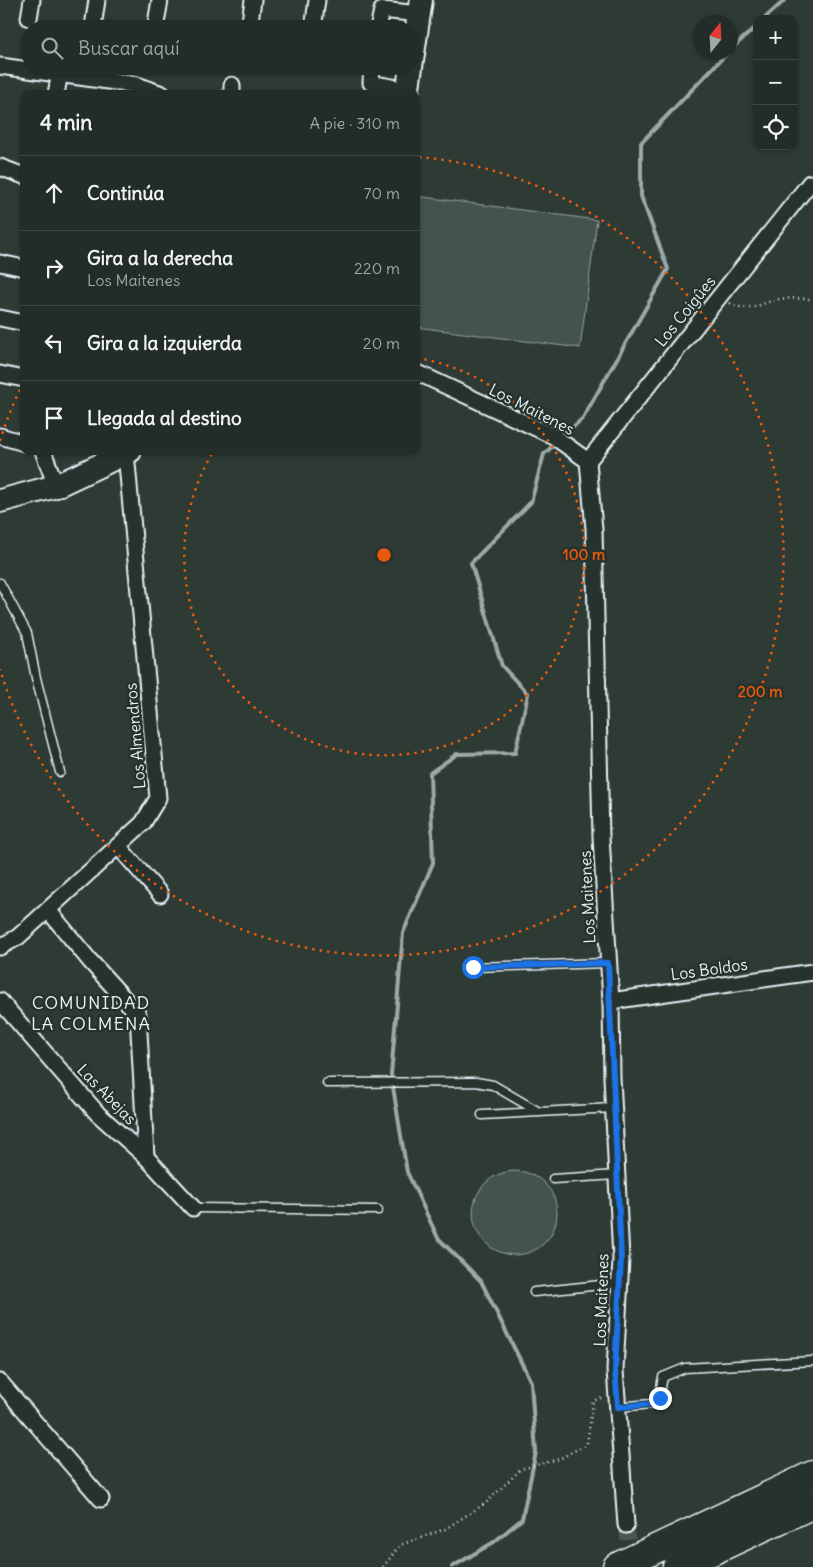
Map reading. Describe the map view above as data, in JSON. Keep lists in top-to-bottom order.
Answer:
{
  "streets": {
    "street": [
      "Los Coigûes",
      "Los Maitenes",
      "Los Almendros",
      "Los Boldos",
      "Las Abejas"
    ]
  },
  "crossings": [
    ["Los Coigûes", "Los Maitenes"],
    ["Los Maitenes", "Los Boldos"]
  ],
  "districts": ["COMUNIDAD LA COLMENA"],
  "north": "top",
  "page": {
    "map_buttons": ["+", "−"],
    "search": "Buscar aquí",
    "heading": ["4 min", "A pie · 310 m"],
    "list": [
      ["Continúa", "70 m"],
      ["Gira a la derecha", "Los Maitenes", "220 m"],
      ["Gira a la izquierda", "20 m"],
      "Llegada al destino"
    ]
  },
  "rings": ["100 m", "200 m"]
}
